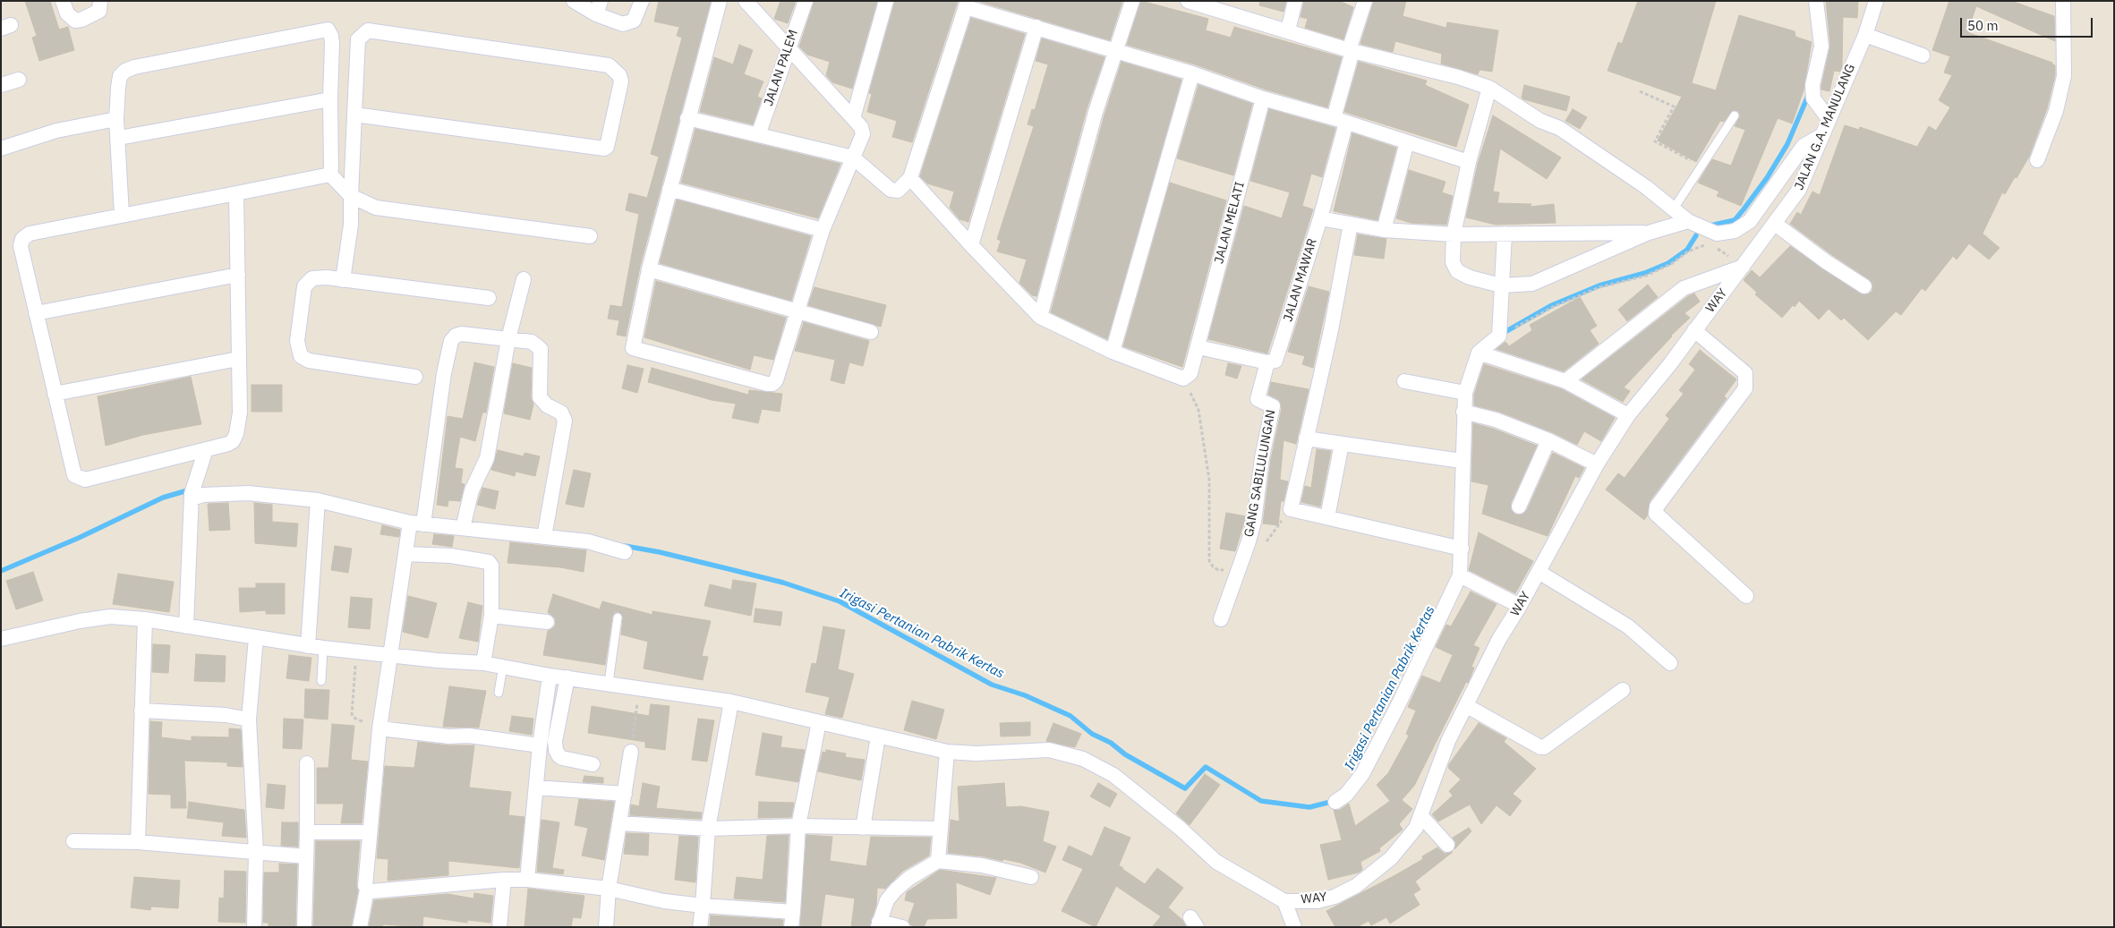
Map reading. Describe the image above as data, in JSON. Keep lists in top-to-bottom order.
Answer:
{
  "streets": {
    "street": [
      "JALAN PALEM",
      "JALAN G.A. MANULANG",
      "JALAN MELATI",
      "JALAN MAWAR",
      "WAY",
      "GANG SABILULUNGAN"
    ]
  },
  "crossings": [
    ["JALAN G.A. MANULANG", "WAY"],
    ["JALAN MAWAR", "GANG SABILULUNGAN"]
  ],
  "water": ["Irigasi Pertanian Pabrik Kertas"],
  "scale_bar": "50 m"
}
